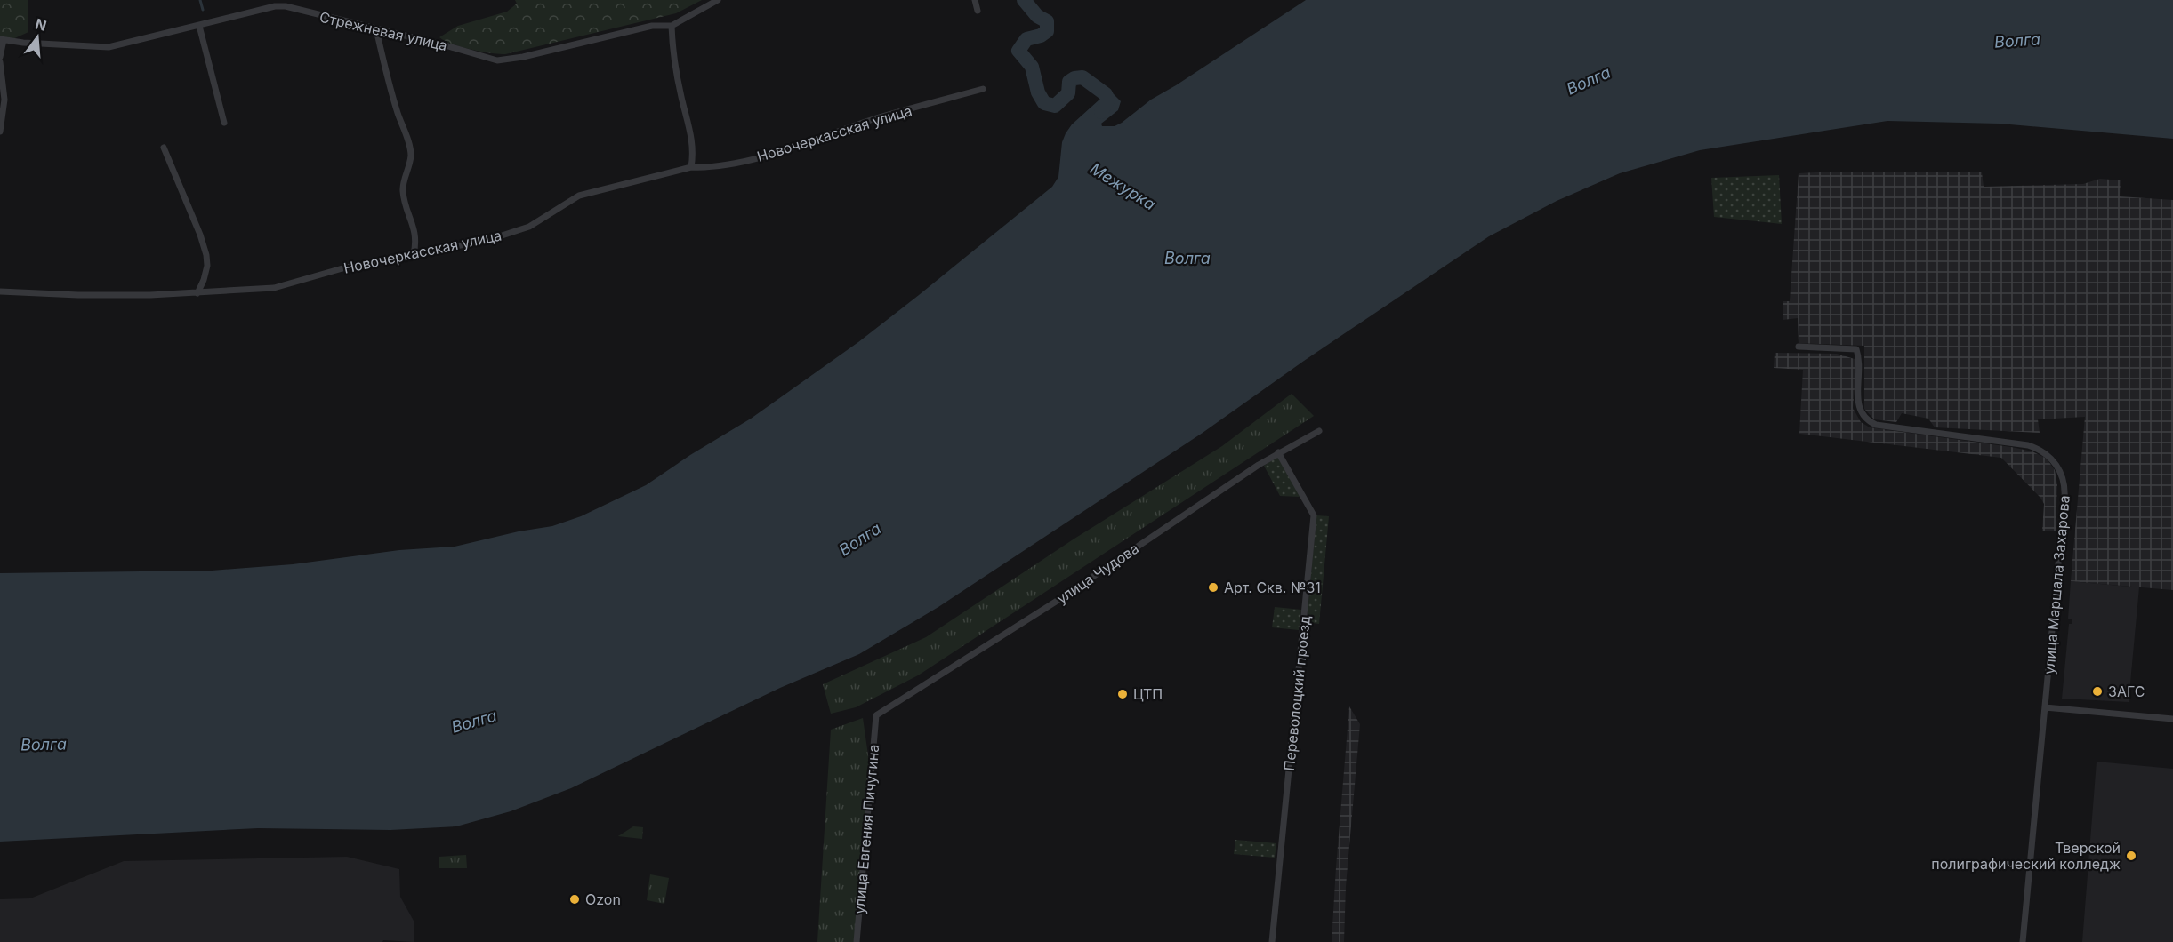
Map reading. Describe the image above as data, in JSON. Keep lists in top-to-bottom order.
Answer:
{
  "streets": {
    "street": [
      "Стрежневая улица",
      "Новочеркасская улица",
      "улица Чудова",
      "улица Маршала Захарова",
      "Переволоцкий проезд",
      "улица Евгения Пичугина"
    ]
  },
  "crossings": [
    ["улица Чудова", "Переволоцкий проезд"],
    ["улица Чудова", "улица Евгения Пичугина"]
  ],
  "water": ["Волга", "Межурка"],
  "places": [
    "Арт. Скв. №31",
    "ЗАГС",
    "ЦТП",
    "Тверской полиграфический колледж",
    "Ozon"
  ],
  "north": "top"
}
